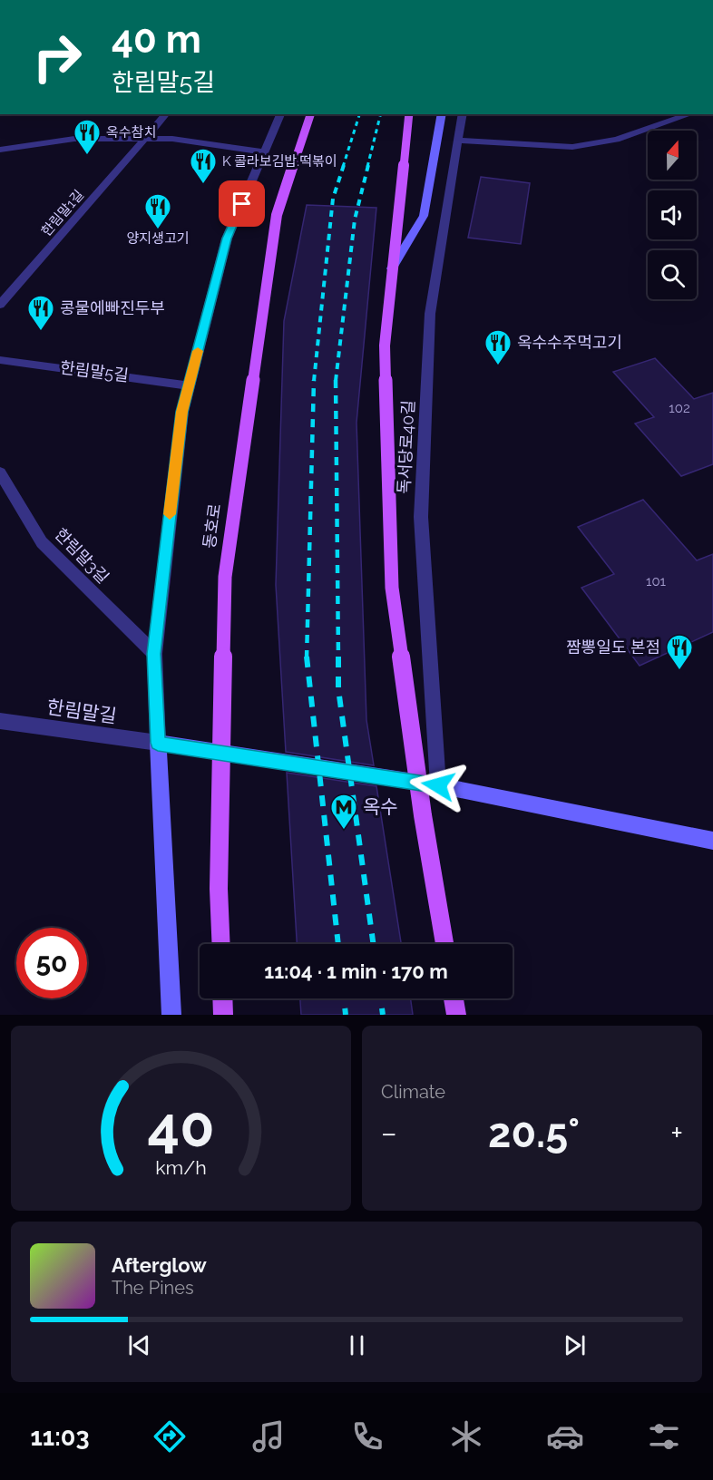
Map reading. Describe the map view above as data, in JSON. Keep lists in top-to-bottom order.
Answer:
{
  "streets": {
    "main road": ["동호로"],
    "street": [
      "한림말1길",
      "한림말5길",
      "독서당로40길",
      "한림말3길",
      "한림말길"
    ]
  },
  "places": {
    "restaurant": [
      "옥수참치",
      "K 콜라보김밥.떡볶이",
      "양지생고기",
      "콩물에빠진두부",
      "옥수수주먹고기",
      "짬뽕일도 본점"
    ],
    "metro station": ["옥수"]
  },
  "house_numbers": ["102", "101"],
  "north": "top",
  "page": {
    "turn": ["40 m", "한림말5길"],
    "limit": "50",
    "trip": "11:04 · 1 min · 170 m",
    "tile": "Climate",
    "heat": ["−", "20.5°", "+"],
    "song": ["Afterglow", "The Pines"],
    "tabs": "11:03",
    "gauge": ["40", "km/h"]
  }
}
